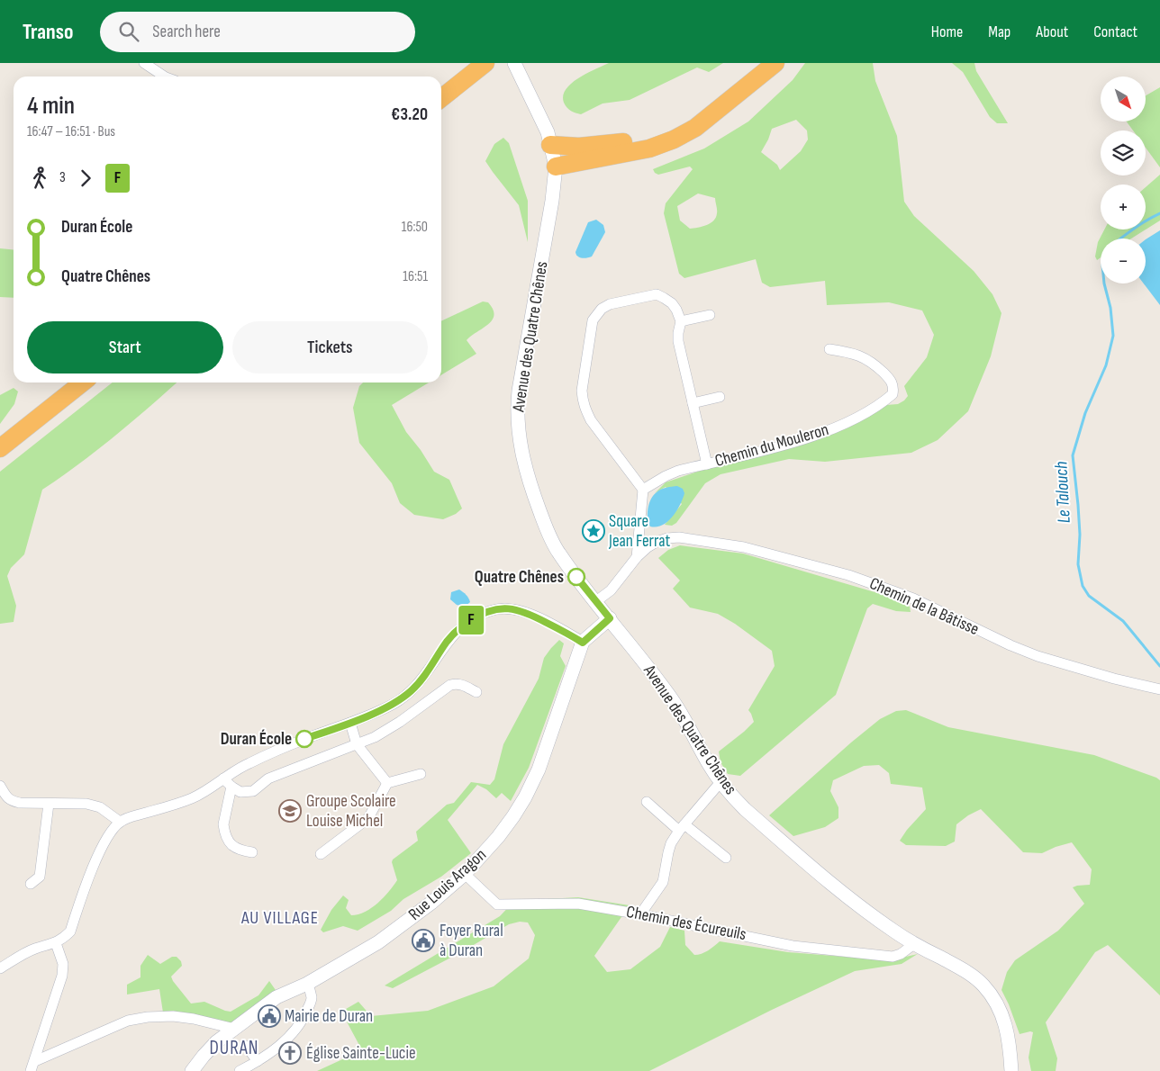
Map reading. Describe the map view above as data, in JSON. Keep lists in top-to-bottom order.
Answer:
{
  "streets": {
    "street": [
      "Avenue des Quatre Chênes",
      "Chemin du Mouleron",
      "Chemin de la Bâtisse",
      "Rue Louis Aragon",
      "Chemin des Écureuils"
    ]
  },
  "crossings": [
    ["Avenue des Quatre Chênes", "Rue Louis Aragon"],
    ["Avenue des Quatre Chênes", "Chemin des Écureuils"],
    ["Rue Louis Aragon", "Chemin des Écureuils"]
  ],
  "districts": ["AU VILLAGE", "DURAN"],
  "water": ["Le Talouch"],
  "places": {
    "place": ["Square Jean Ferrat"],
    "other": ["Quatre Chênes", "Duran École"],
    "school or university": ["Groupe Scolaire Louise Michel"],
    "public building": ["Foyer Rural à Duran", "Mairie de Duran"],
    "church": ["Église Sainte-Lucie"]
  },
  "lines": ["bus line F"],
  "north": "bottom right",
  "page": {
    "header": "Transo",
    "search": "Search here",
    "nav": [
      "Home",
      "Map",
      "About",
      "Contact"
    ],
    "on_map": "F",
    "map_buttons": ["+", "−"],
    "heading": ["4 min", "16:47 – 16:51 · Bus", "€3.20"],
    "legs": ["3", "F"],
    "list": [
      {
        "name": "Duran École",
        "value": "16:50"
      },
      {
        "name": "Quatre Chênes",
        "value": "16:51"
      }
    ],
    "buttons": ["Start", "Tickets"]
  }
}
